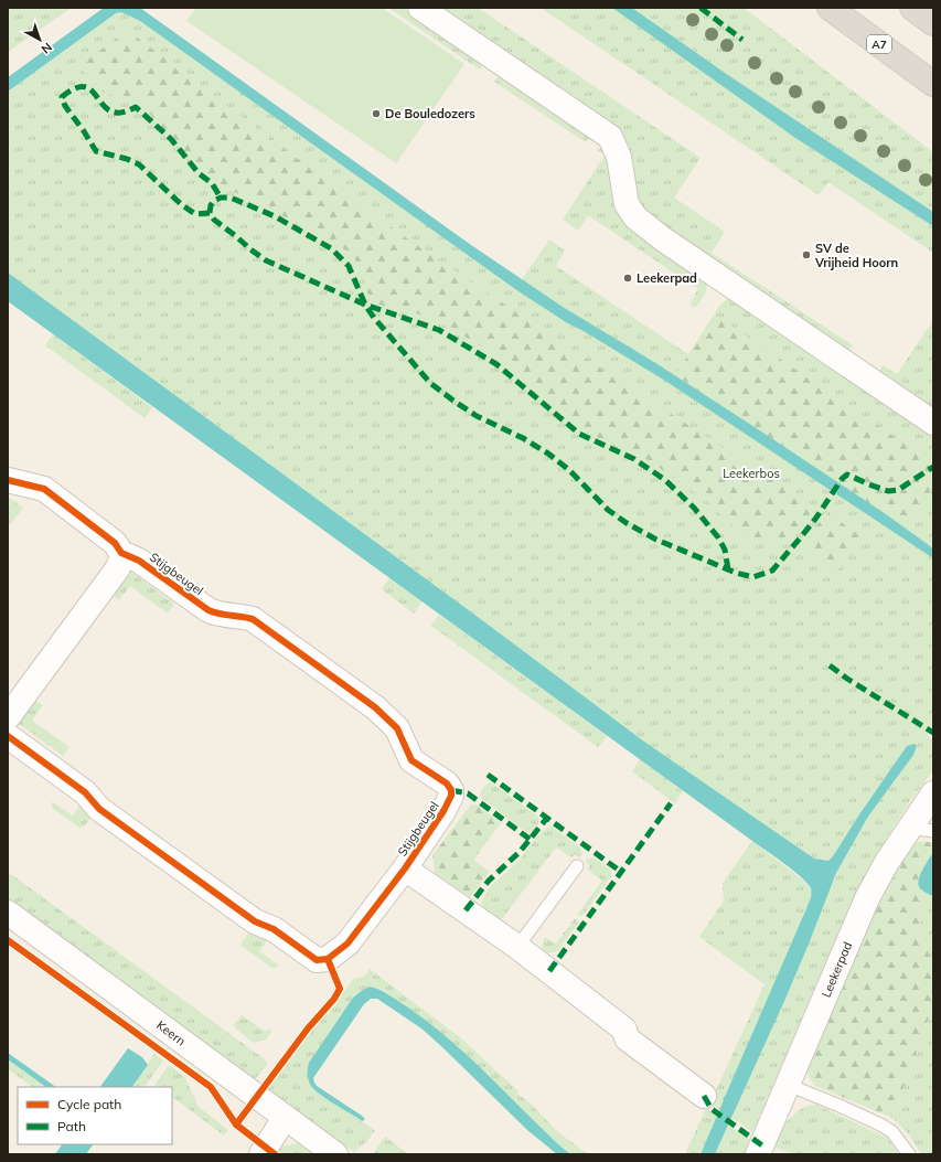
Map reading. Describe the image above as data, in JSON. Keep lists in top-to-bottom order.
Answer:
{
  "streets": {
    "highway": ["A7"],
    "street": ["Stijgbeugel", "Leekerpad", "Keern"]
  },
  "parks": ["Leekerbos"],
  "places": ["De Bouledozers", "SV de Vrijheid Hoorn", "Leekerpad"],
  "legend": ["Cycle path", "Path"],
  "north": "bottom right"
}
